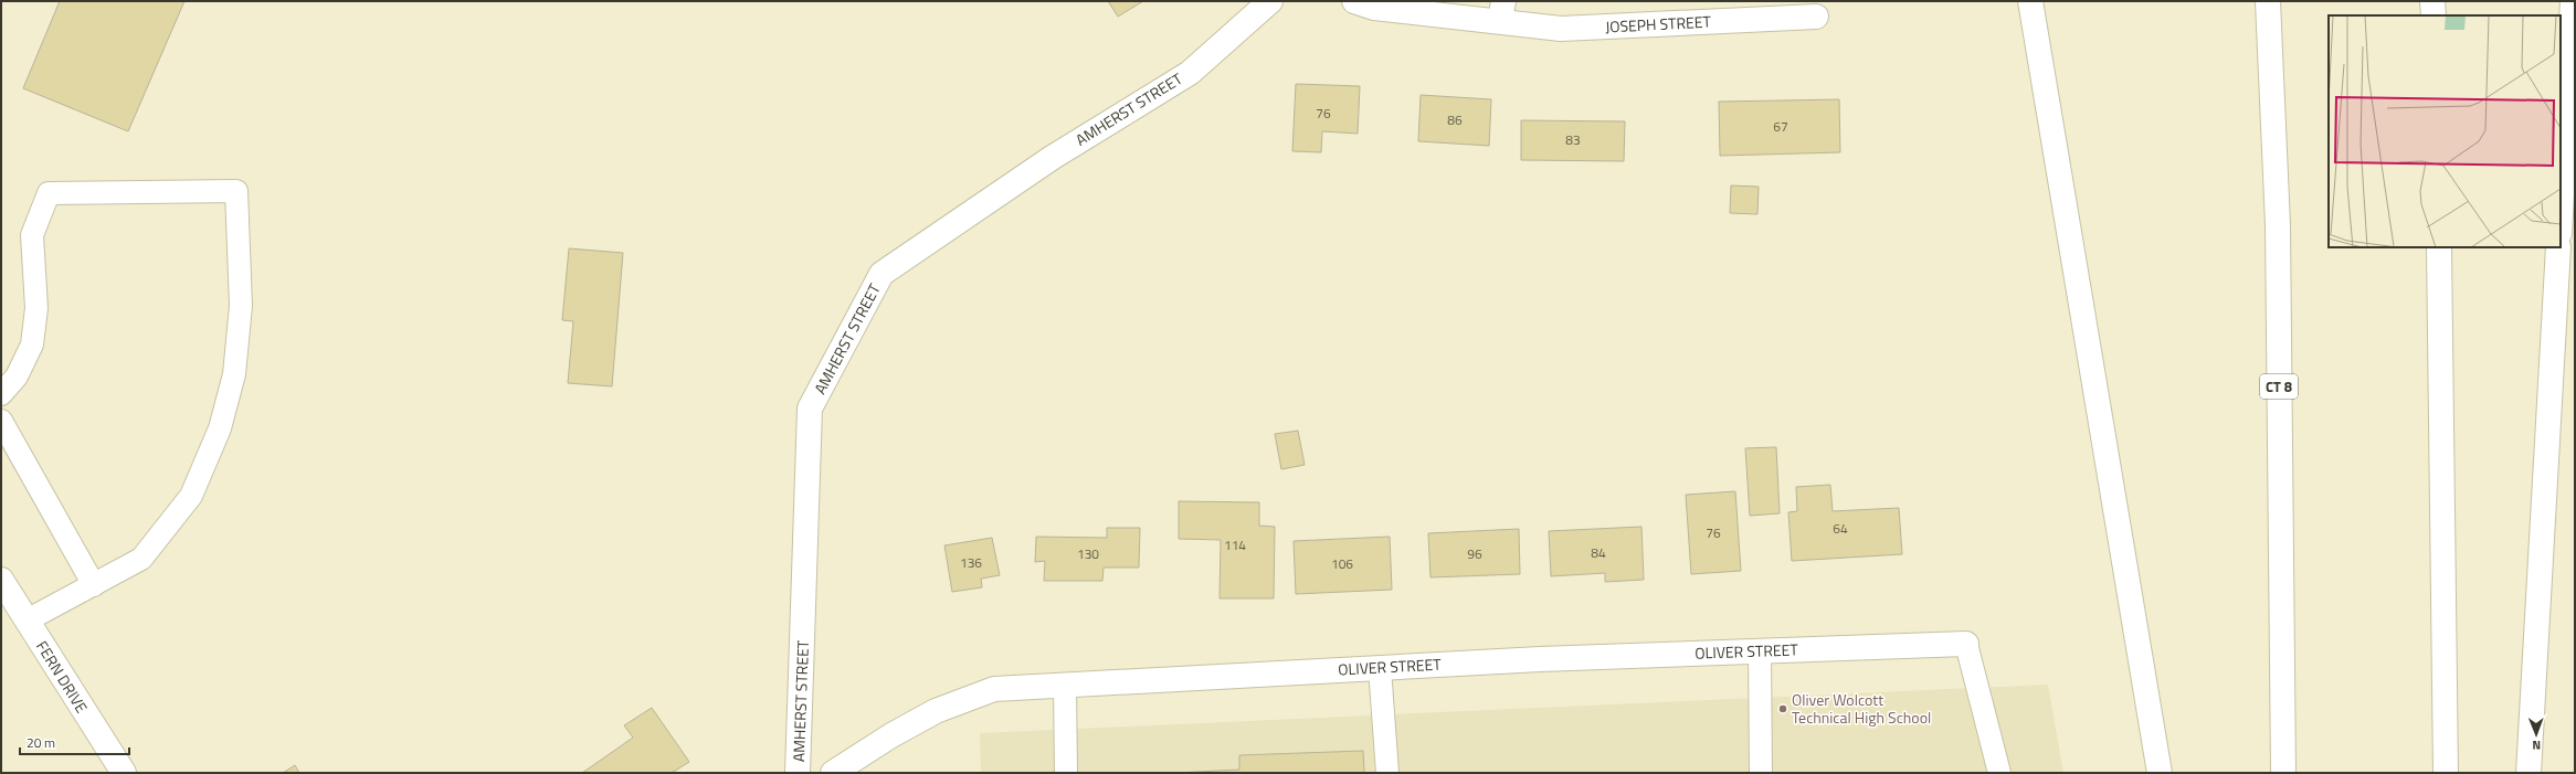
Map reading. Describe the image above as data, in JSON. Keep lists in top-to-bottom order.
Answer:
{
  "streets": {
    "main road": [
      "JOSEPH STREET",
      "AMHERST STREET",
      "CT 8",
      "OLIVER STREET",
      "FERN DRIVE"
    ]
  },
  "places": ["Oliver Wolcott Technical High School"],
  "house_numbers": [
    "76",
    "86",
    "67",
    "83",
    "64",
    "76",
    "114",
    "84",
    "130",
    "96",
    "136",
    "106"
  ],
  "scale_bar": "20 m",
  "north": "bottom"
}
